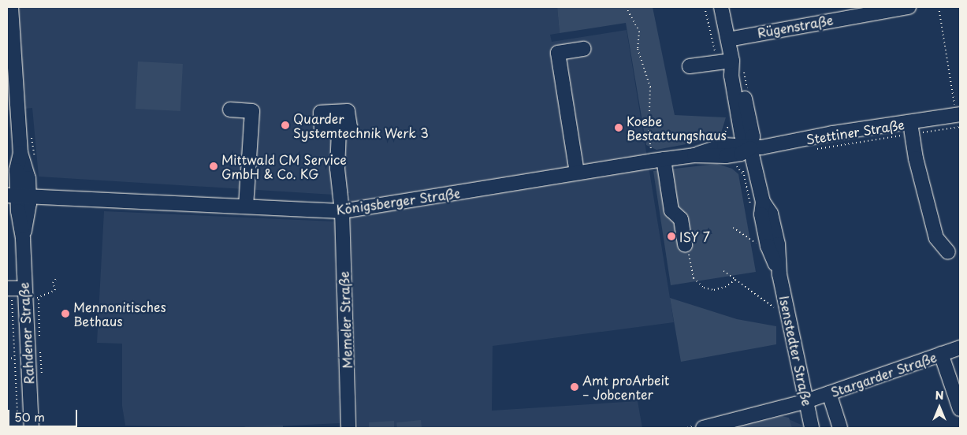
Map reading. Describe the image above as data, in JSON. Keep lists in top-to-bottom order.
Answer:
{
  "streets": {
    "street": [
      "Rügenstraße",
      "Stettiner Straße",
      "Königsberger Straße",
      "Memeler Straße",
      "Rahdener Straße",
      "Isenstedter Straße",
      "Stargarder Straße"
    ]
  },
  "crossings": [
    ["Rügenstraße", "Isenstedter Straße"],
    ["Stettiner Straße", "Königsberger Straße"],
    ["Stettiner Straße", "Isenstedter Straße"],
    ["Königsberger Straße", "Memeler Straße"],
    ["Königsberger Straße", "Rahdener Straße"],
    ["Königsberger Straße", "Isenstedter Straße"],
    ["Isenstedter Straße", "Stargarder Straße"]
  ],
  "places": [
    "Quarder Systemtechnik Werk 3",
    "Koebe Bestattungshaus",
    "Mittwald CM Service GmbH & Co. KG",
    "ISY 7",
    "Mennonitisches Bethaus",
    "Amt proArbeit – Jobcenter"
  ],
  "scale_bar": "50 m",
  "north": "top"
}
